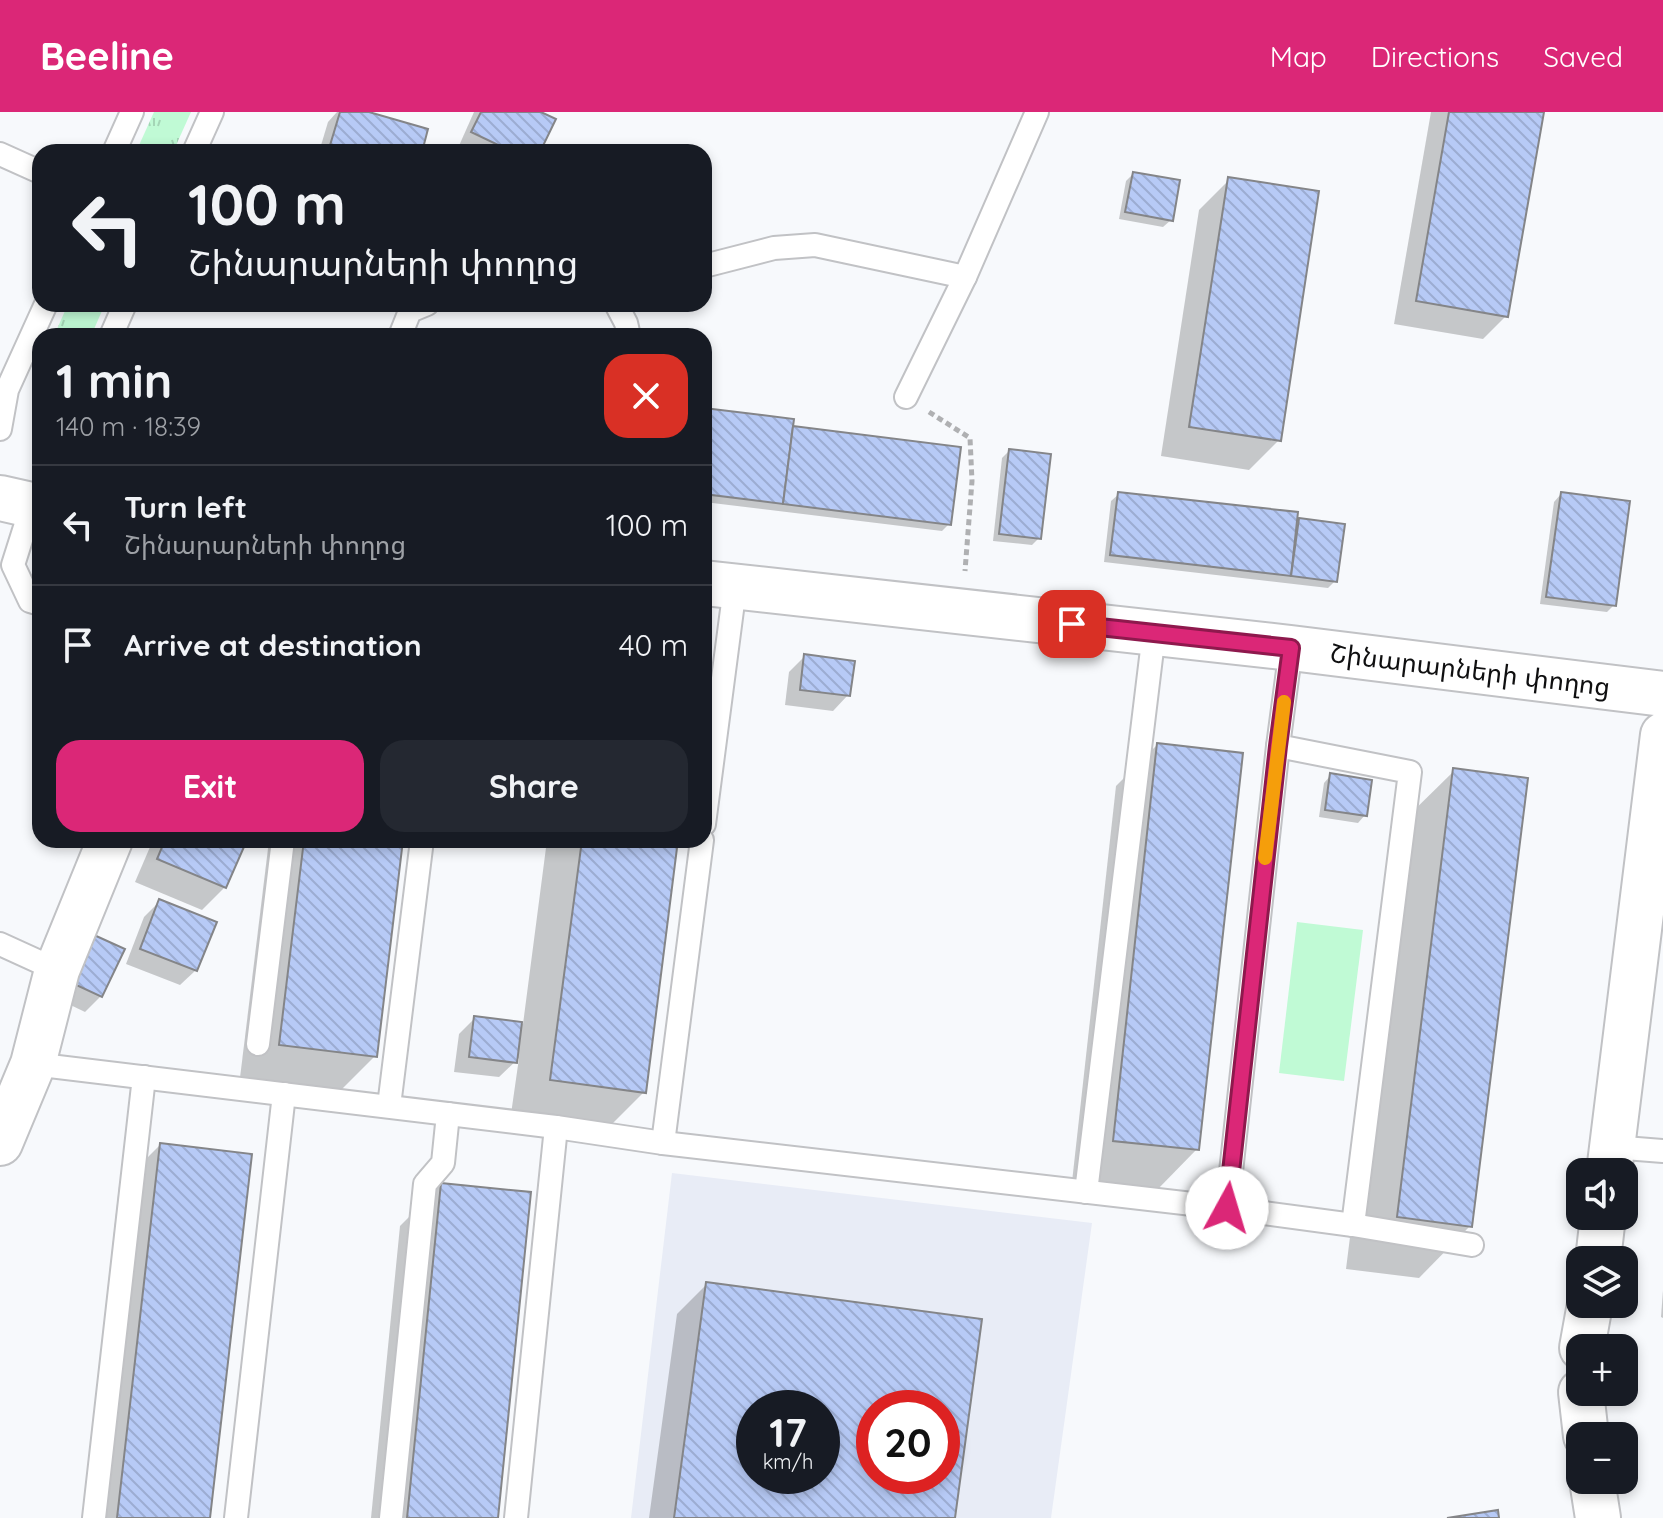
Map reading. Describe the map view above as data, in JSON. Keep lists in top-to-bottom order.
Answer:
{
  "streets": {
    "street": ["Շինարարների փողոց"]
  },
  "page": {
    "header": "Beeline",
    "nav": ["Map", "Directions", "Saved"],
    "turn": ["100 m", "Շինարարների փողոց"],
    "heading": ["1 min", "140 m · 18:39"],
    "list": [
      {
        "name": "Turn left",
        "note": "Շինարարների փողոց",
        "value": "100 m"
      },
      {
        "name": "Arrive at destination",
        "value": "40 m"
      }
    ],
    "buttons": ["Exit", "Share"],
    "map_buttons": ["+", "−"],
    "speed": "17 km/h",
    "limit": "20"
  }
}
